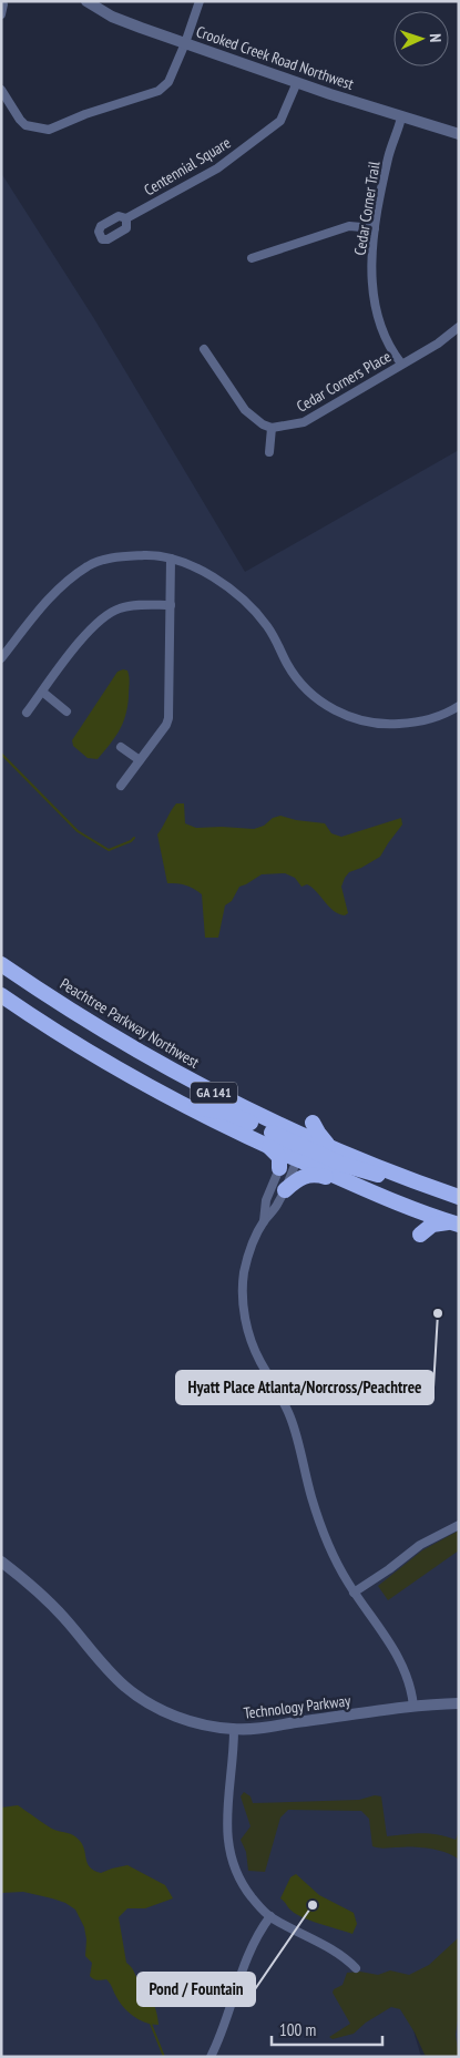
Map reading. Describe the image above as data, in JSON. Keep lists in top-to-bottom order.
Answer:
{
  "streets": {
    "highway": ["Peachtree Parkway Northwest", "GA 141"],
    "street": [
      "Crooked Creek Road Northwest",
      "Centennial Square",
      "Cedar Corner Trail",
      "Cedar Corners Place",
      "Technology Parkway"
    ]
  },
  "crossings": [
    ["Crooked Creek Road Northwest", "Centennial Square"],
    ["Crooked Creek Road Northwest", "Cedar Corner Trail"],
    ["Cedar Corner Trail", "Cedar Corners Place"],
    ["Peachtree Parkway Northwest", "GA 141"]
  ],
  "places": ["Hyatt Place Atlanta/Norcross/Peachtree", "Pond / Fountain"],
  "scale_bar": "100 m",
  "north": "right"
}
